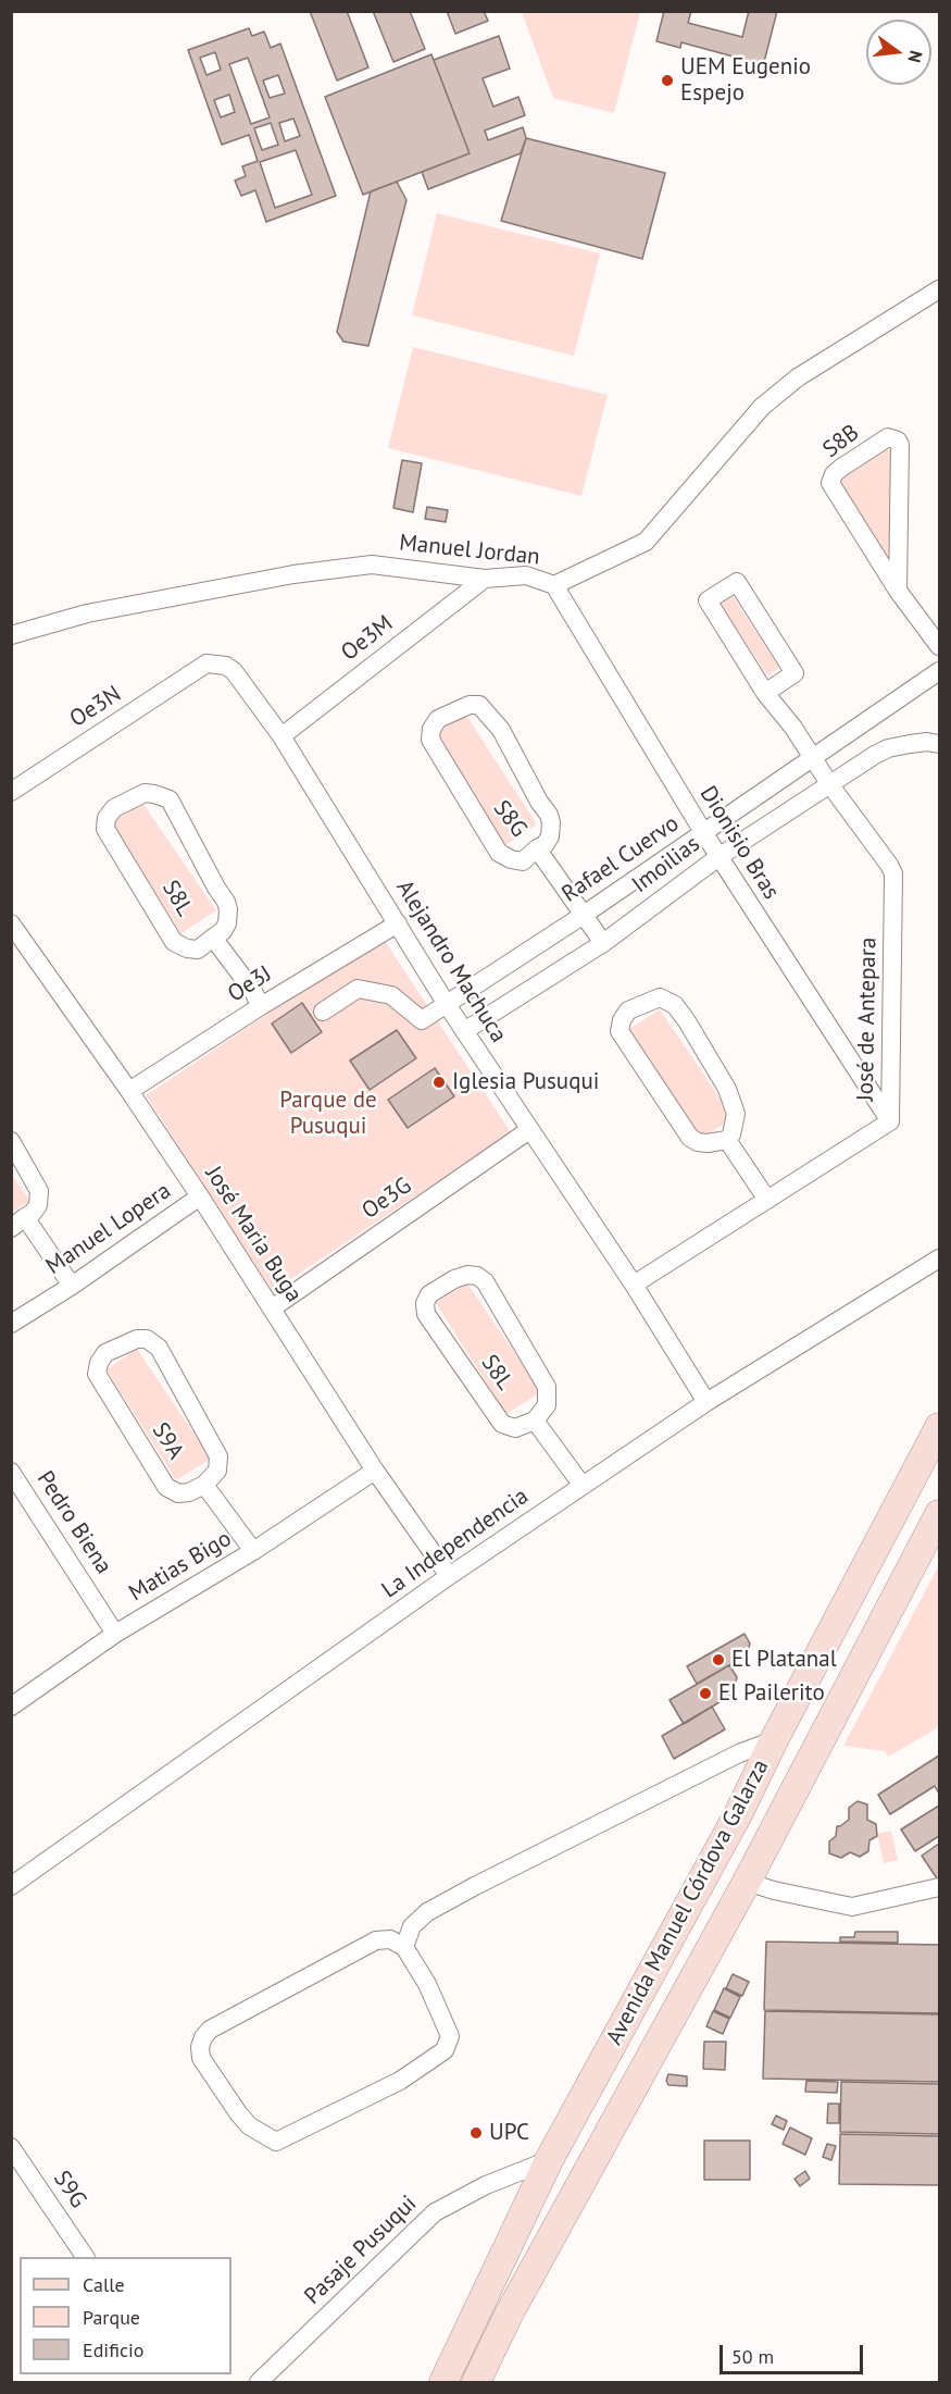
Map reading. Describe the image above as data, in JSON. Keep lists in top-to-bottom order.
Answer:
{
  "streets": {
    "main road": ["Avenida Manuel Córdova Galarza"],
    "street": [
      "S8B",
      "Manuel Jordan",
      "Oe3M",
      "Oe3N",
      "S8G",
      "Dionisio Bras",
      "Rafael Cuervo",
      "Imoilias",
      "S8L",
      "Alejandro Machuca",
      "Oe3J",
      "José de Antepara",
      "Oe3G",
      "Manuel Lopera",
      "José Maria Buga",
      "S9A",
      "Pedro Biena",
      "La Independencia",
      "Matias Bigo",
      "S9G",
      "Pasaje Pusuqui"
    ]
  },
  "crossings": [
    ["Manuel Jordan", "Oe3M"],
    ["Manuel Jordan", "Dionisio Bras"],
    ["Oe3M", "Alejandro Machuca"],
    ["Oe3N", "Alejandro Machuca"],
    ["S8G", "Rafael Cuervo"],
    ["S8G", "Imoilias"],
    ["Dionisio Bras", "Rafael Cuervo"],
    ["Dionisio Bras", "Imoilias"],
    ["Dionisio Bras", "José de Antepara"],
    ["Rafael Cuervo", "Alejandro Machuca"],
    ["Rafael Cuervo", "José de Antepara"],
    ["Imoilias", "Alejandro Machuca"],
    ["Imoilias", "José de Antepara"],
    ["S8L", "Oe3J"],
    ["Alejandro Machuca", "Oe3J"],
    ["Alejandro Machuca", "José de Antepara"],
    ["Alejandro Machuca", "Oe3G"],
    ["Alejandro Machuca", "La Independencia"],
    ["Oe3J", "José Maria Buga"],
    ["Oe3G", "José Maria Buga"],
    ["Manuel Lopera", "José Maria Buga"],
    ["José Maria Buga", "La Independencia"],
    ["José Maria Buga", "Matias Bigo"],
    ["Pedro Biena", "Matias Bigo"],
    ["Avenida Manuel Córdova Galarza", "Pasaje Pusuqui"]
  ],
  "parks": ["Parque de Pusuqui"],
  "places": [
    "UEM Eugenio Espejo",
    "Iglesia Pusuqui",
    "El Platanal",
    "El Pailerito",
    "UPC"
  ],
  "legend": ["Calle", "Parque", "Edificio"],
  "scale_bar": "50 m",
  "north": "right"
}
